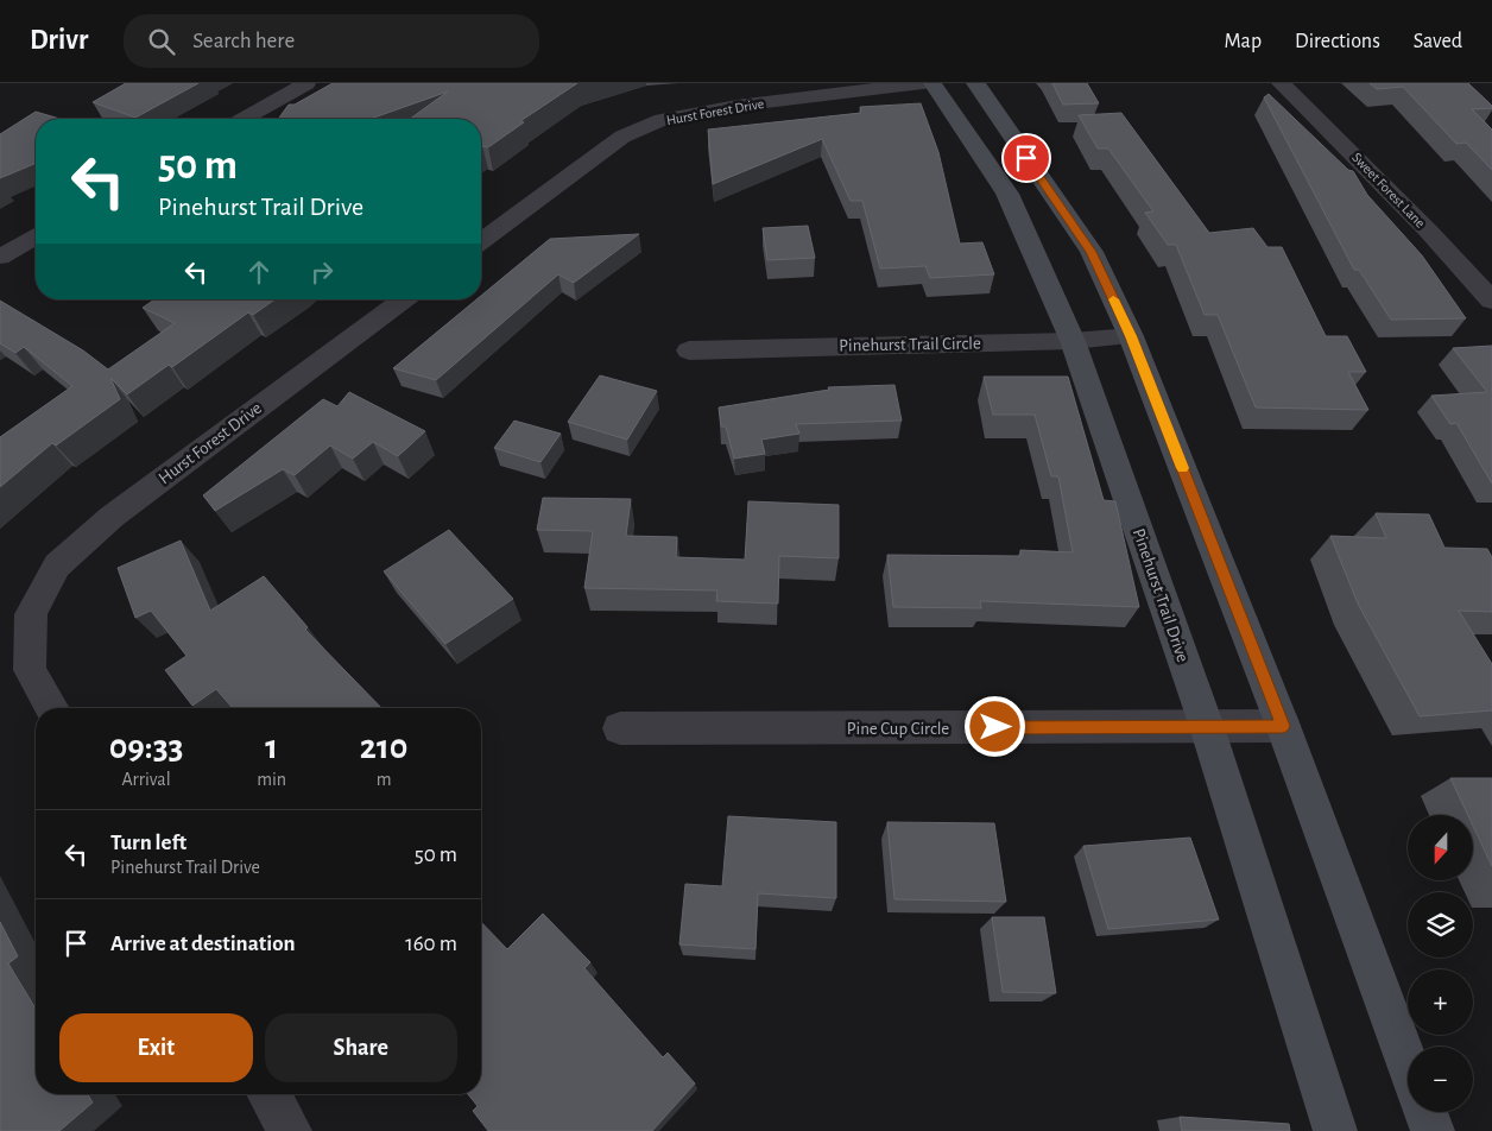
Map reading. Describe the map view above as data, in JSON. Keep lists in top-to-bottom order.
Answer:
{
  "streets": {
    "street": [
      "Hurst Forest Drive",
      "Sweet Forest Lane",
      "Pinehurst Trail Circle",
      "Pinehurst Trail Drive",
      "Pine Cup Circle"
    ]
  },
  "crossings": [
    ["Pinehurst Trail Circle", "Pinehurst Trail Drive"],
    ["Pinehurst Trail Drive", "Pine Cup Circle"]
  ],
  "north": "bottom",
  "page": {
    "header": "Drivr",
    "search": "Search here",
    "nav": ["Map", "Directions", "Saved"],
    "turn": ["50 m", "Pinehurst Trail Drive"],
    "eta": [
      "09:33",
      "Arrival",
      "1",
      "min",
      "210",
      "m"
    ],
    "list": [
      {
        "name": "Turn left",
        "note": "Pinehurst Trail Drive",
        "value": "50 m"
      },
      {
        "name": "Arrive at destination",
        "value": "160 m"
      }
    ],
    "map_buttons": ["+", "−"],
    "buttons": ["Exit", "Share"]
  }
}
